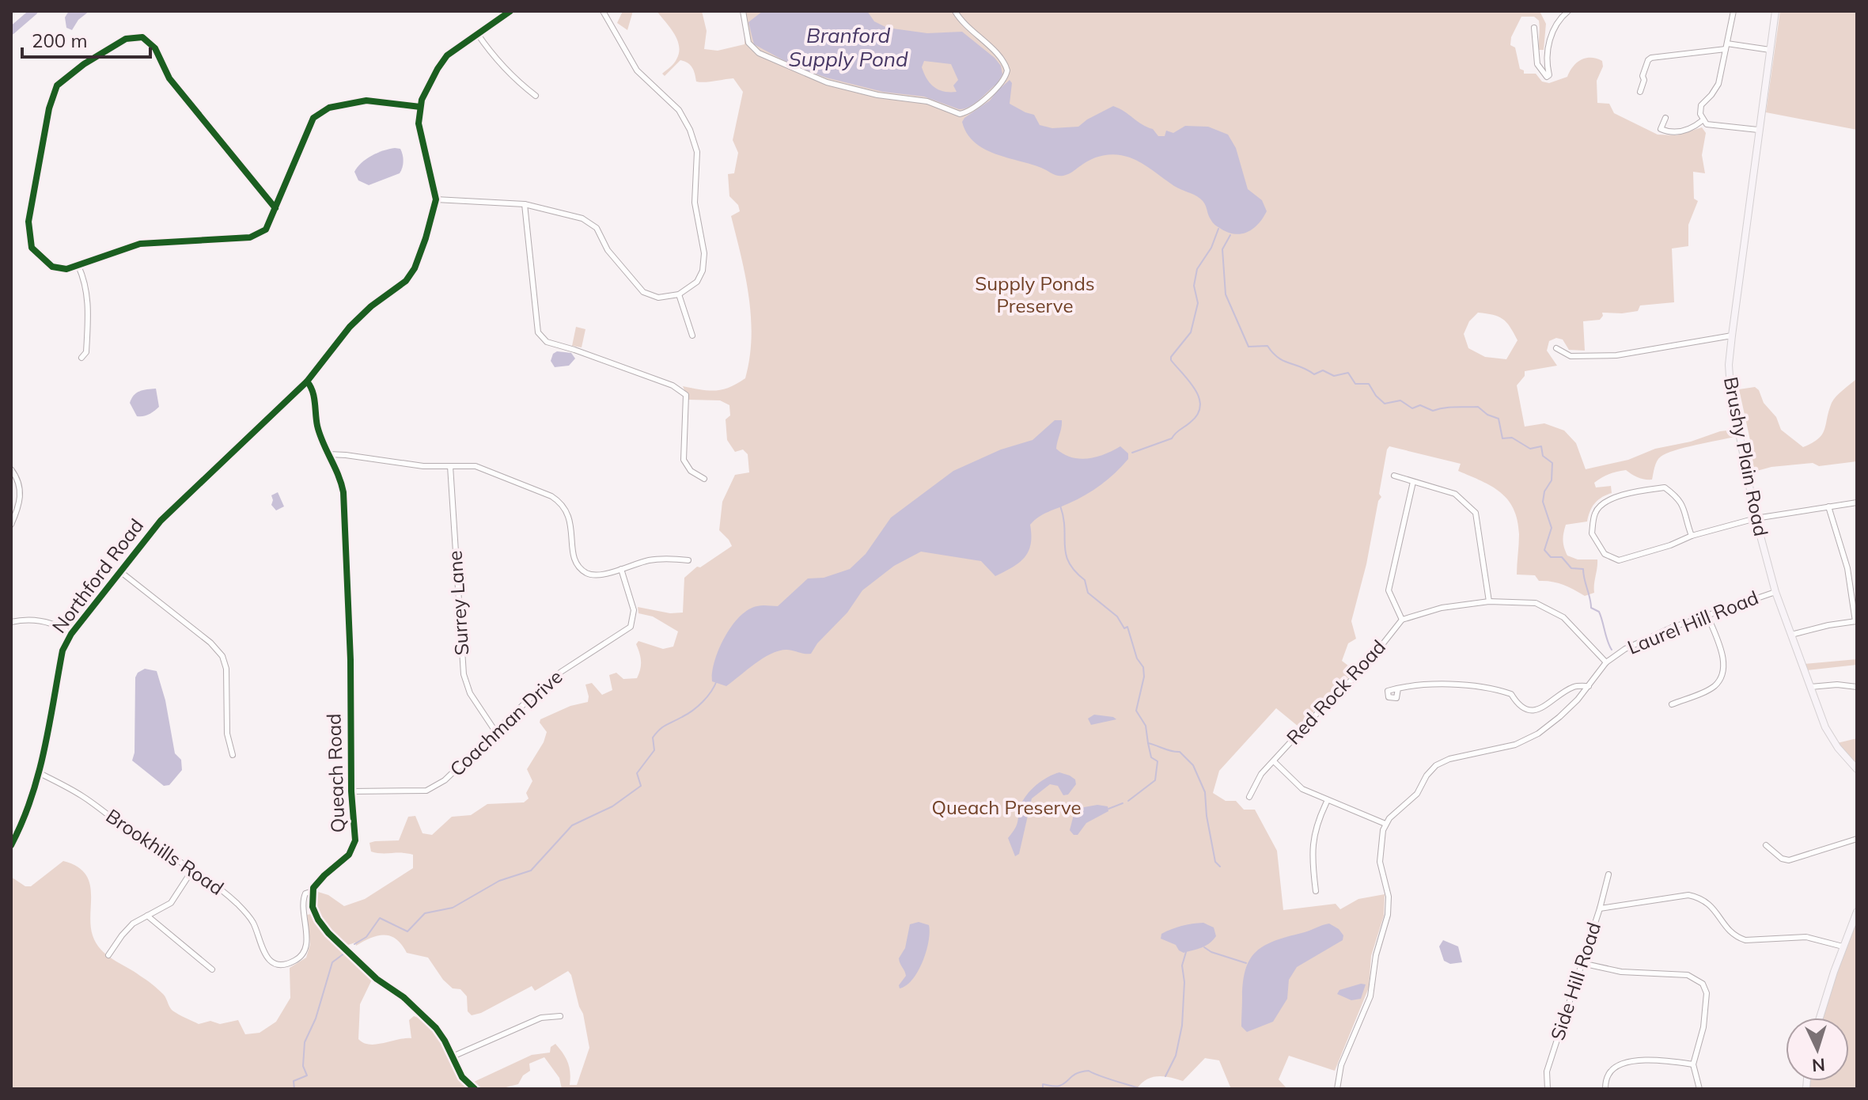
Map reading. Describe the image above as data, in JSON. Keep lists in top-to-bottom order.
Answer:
{
  "streets": {
    "main road": ["Brushy Plain Road"],
    "street": [
      "Northford Road",
      "Surrey Lane",
      "Laurel Hill Road",
      "Red Rock Road",
      "Coachman Drive",
      "Queach Road",
      "Brookhills Road",
      "Side Hill Road"
    ]
  },
  "crossings": [
    ["Brushy Plain Road", "Laurel Hill Road"],
    ["Northford Road", "Queach Road"],
    ["Northford Road", "Brookhills Road"],
    ["Surrey Lane", "Coachman Drive"],
    ["Coachman Drive", "Queach Road"],
    ["Queach Road", "Brookhills Road"]
  ],
  "water": ["Branford Supply Pond"],
  "parks": ["Supply Ponds Preserve", "Queach Preserve"],
  "scale_bar": "200 m",
  "north": "bottom"
}
